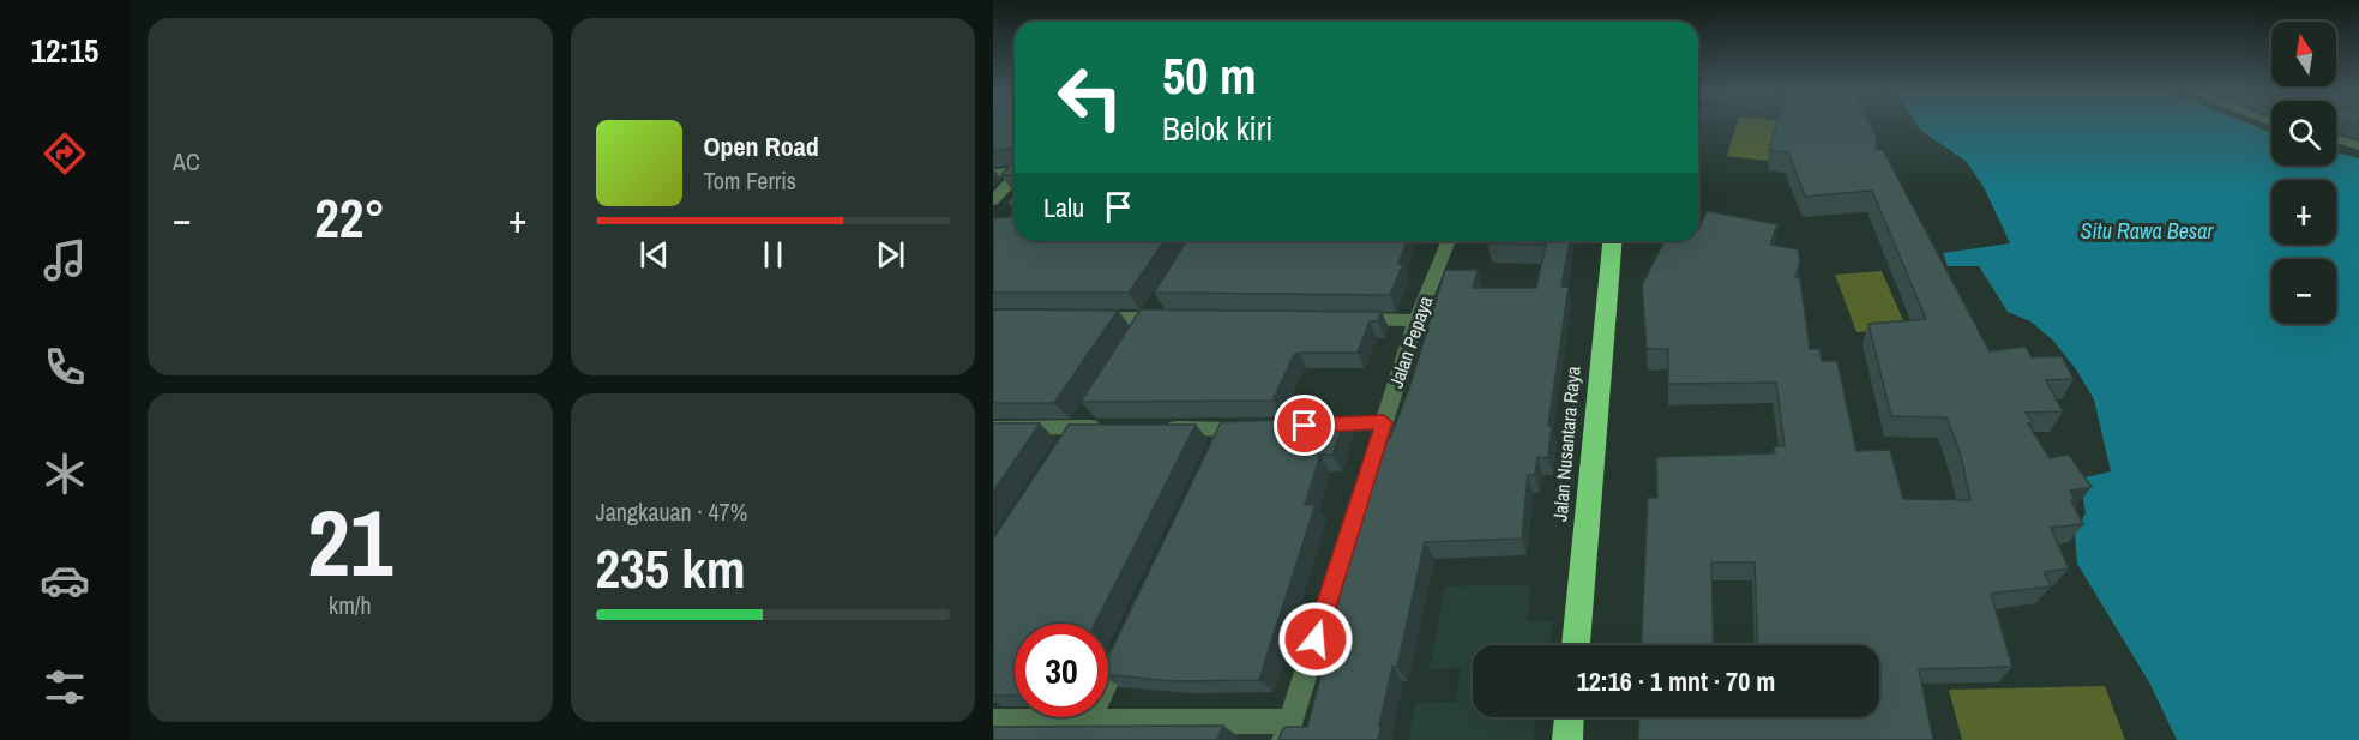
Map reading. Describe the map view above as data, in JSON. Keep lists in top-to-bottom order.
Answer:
{
  "streets": {
    "highway": ["Jalan Nusantara Raya"],
    "street": ["Jalan Pepaya"]
  },
  "water": ["Situ Rawa Besar"],
  "north": "top",
  "page": {
    "tabs": "12:15",
    "tile": [
      "AC",
      ["21", "km/h"],
      ["Jangkauan · 47%", "235 km"]
    ],
    "map_buttons": ["+", "−"],
    "turn": ["50 m", "Belok kiri"],
    "song": ["Open Road", "Tom Ferris"],
    "then": "Lalu",
    "heat": ["−", "22°", "+"],
    "limit": "30",
    "trip": "12:16 · 1 mnt · 70 m"
  }
}
